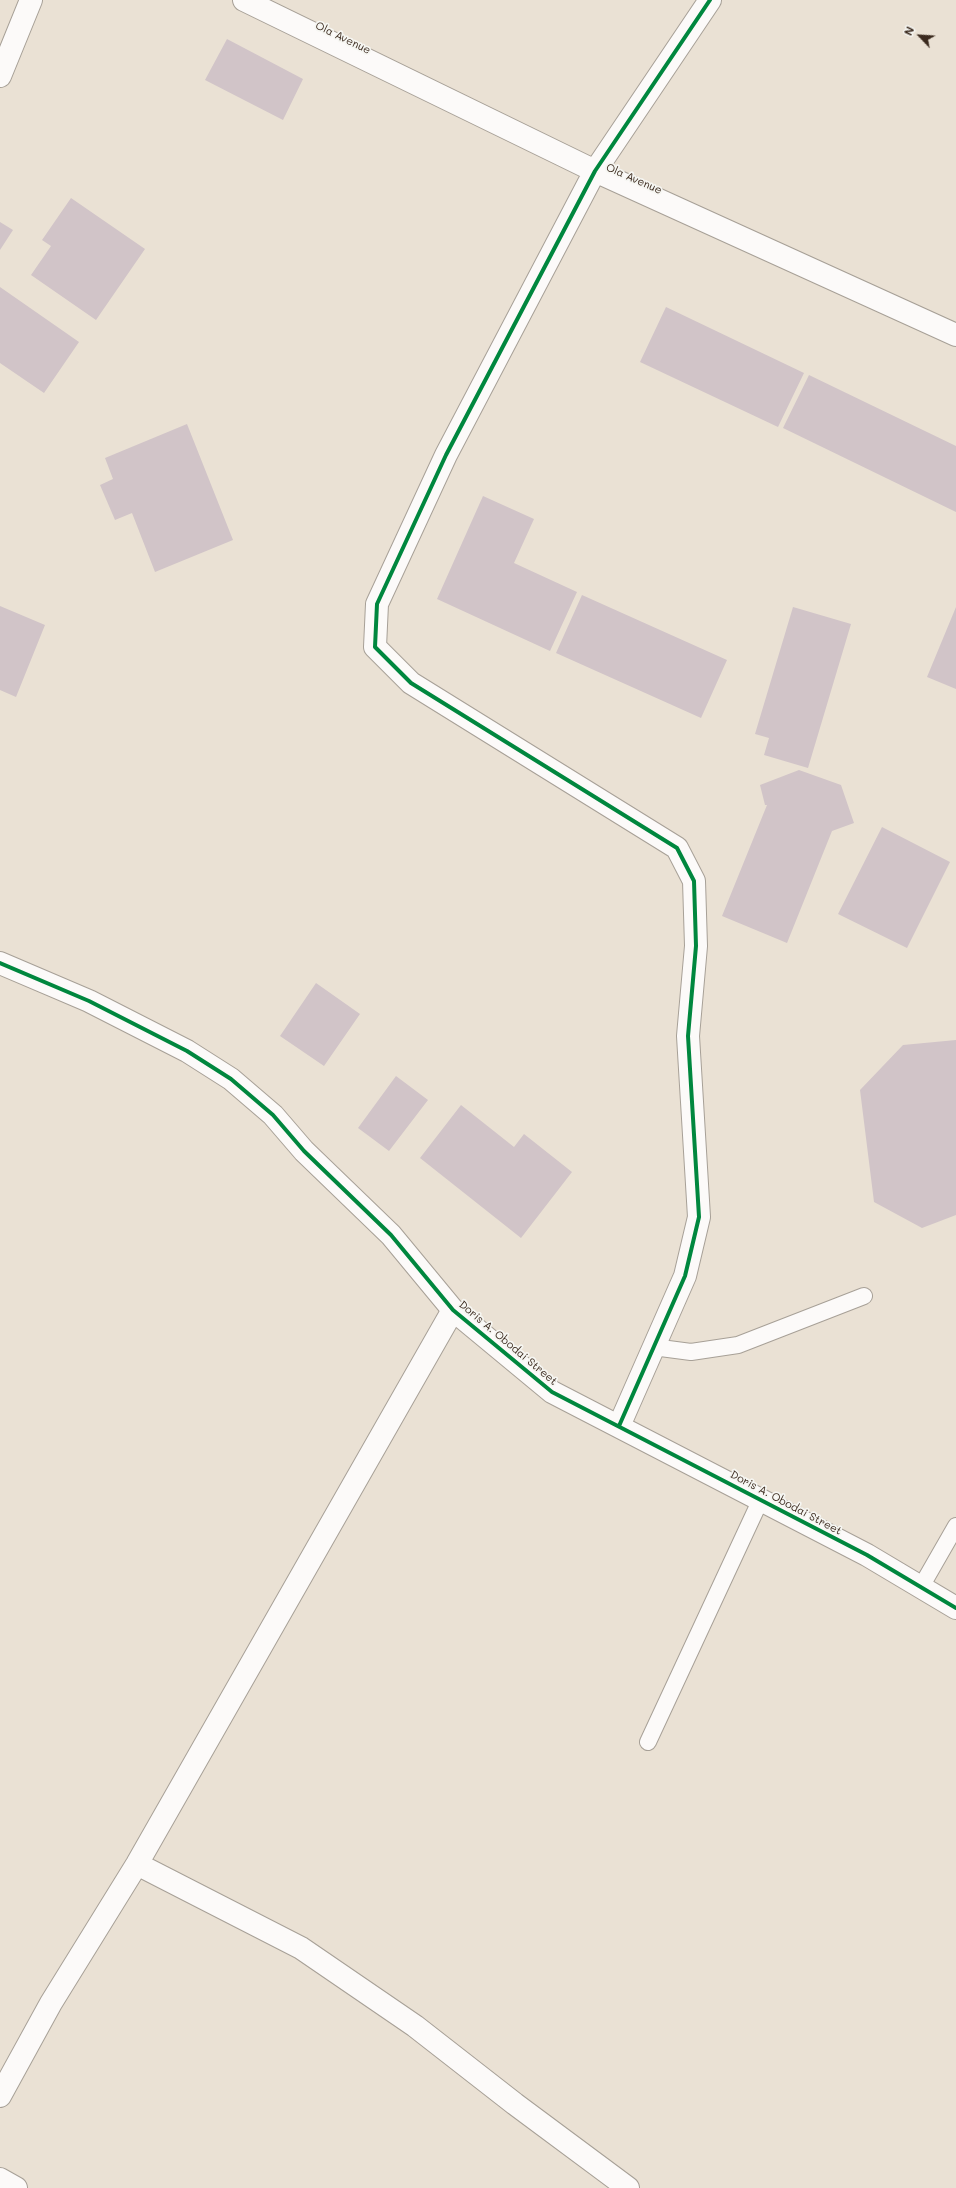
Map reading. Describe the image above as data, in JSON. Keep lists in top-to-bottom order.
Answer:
{
  "streets": {
    "street": ["Ola Avenue", "Doris A. Obodai Street"]
  },
  "north": "top left"
}
